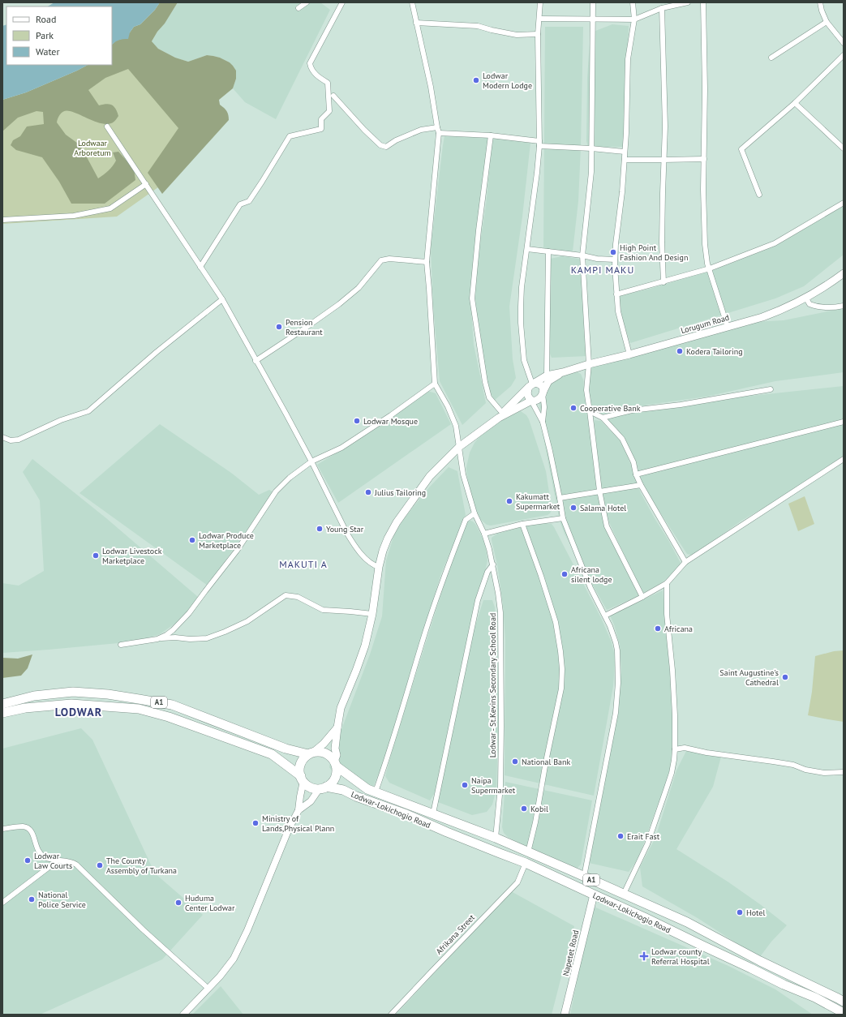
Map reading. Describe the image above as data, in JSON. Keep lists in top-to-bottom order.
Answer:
{
  "streets": {
    "highway": ["A1", "Lodwar-Lokichogio Road"],
    "main road": ["Lorugum Road", "Napetet Road"],
    "street": ["Lodwar - St.Kevins Secondary School Road", "Afrikana Street"]
  },
  "crossings": [
    ["Lodwar - St.Kevins Secondary School Road", "Lodwar-Lokichogio Road"],
    ["A1", "Lodwar-Lokichogio Road"],
    ["Lodwar-Lokichogio Road", "Afrikana Street"],
    ["Lodwar-Lokichogio Road", "Napetet Road"]
  ],
  "districts": ["KAMPI MAKU", "MAKUTI A", "LODWAR"],
  "parks": ["Lodwaar Arboretum"],
  "places": {
    "other": [
      "Lodwar Modern Lodge",
      "High Point Fashion And Design",
      "Pension Restaurant",
      "Kodera Tailoring",
      "Cooperative Bank",
      "Lodwar Mosque",
      "Julius Tailoring",
      "Kakumatt Supermarket",
      "Salama Hotel",
      "Young Star",
      "Lodwar Produce Marketplace",
      "Lodwar Livestock Marketplace",
      "Africana silent lodge",
      "Africana",
      "Saint Augustine's Cathedral",
      "National Bank",
      "Naipa Supermarket",
      "Kobil",
      "Ministry of Lands,Physical Plann",
      "Erait Fast",
      "Lodwar Law Courts",
      "The County Assembly of Turkana",
      "National Police Service",
      "Huduma Center Lodwar",
      "Hotel"
    ],
    "health": ["Lodwar county Referral Hospital"]
  },
  "legend": ["Road", "Park", "Water"]
}
